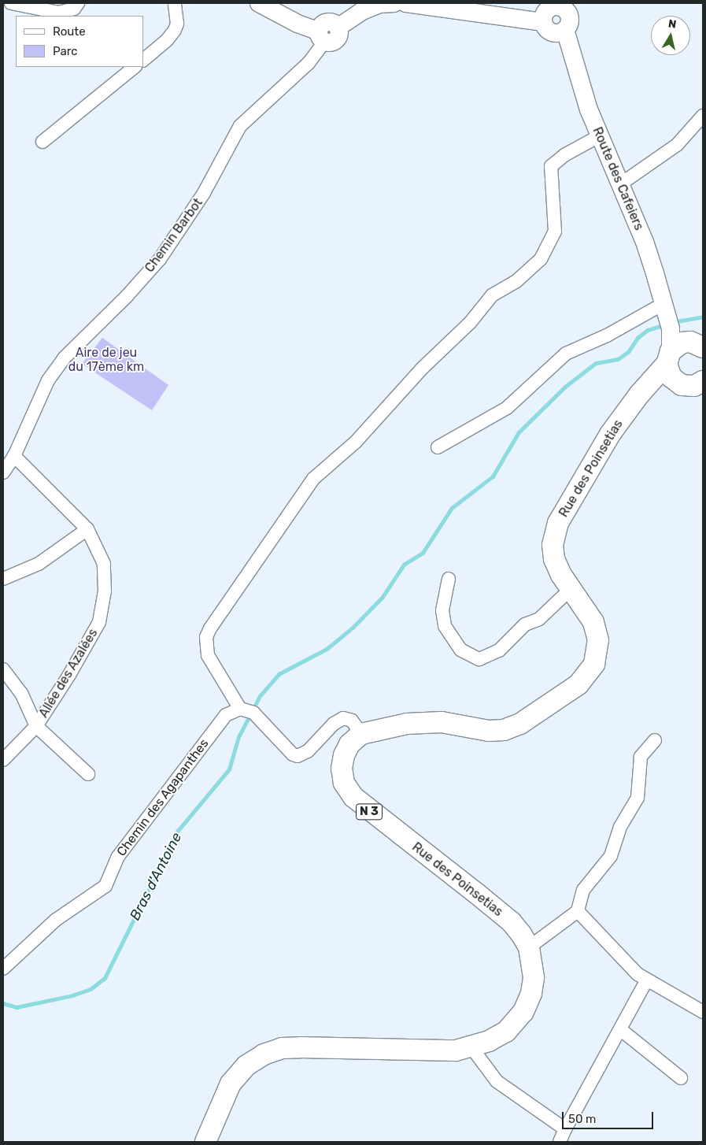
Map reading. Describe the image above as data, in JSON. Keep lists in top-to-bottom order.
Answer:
{
  "streets": {
    "main road": ["Rue des Poinsetias", "N 3"],
    "street": [
      "Route des Cafeiers",
      "Chemin Barbot",
      "Allée des Azalées",
      "Chemin des Agapanthes"
    ]
  },
  "crossings": [
    ["Route des Cafeiers", "Rue des Poinsetias"],
    ["Chemin Barbot", "Allée des Azalées"]
  ],
  "water": ["Bras d'Antoine"],
  "parks": ["Aire de jeu du 17ème km"],
  "legend": ["Route", "Parc"],
  "scale_bar": "50 m",
  "north": "top"
}
